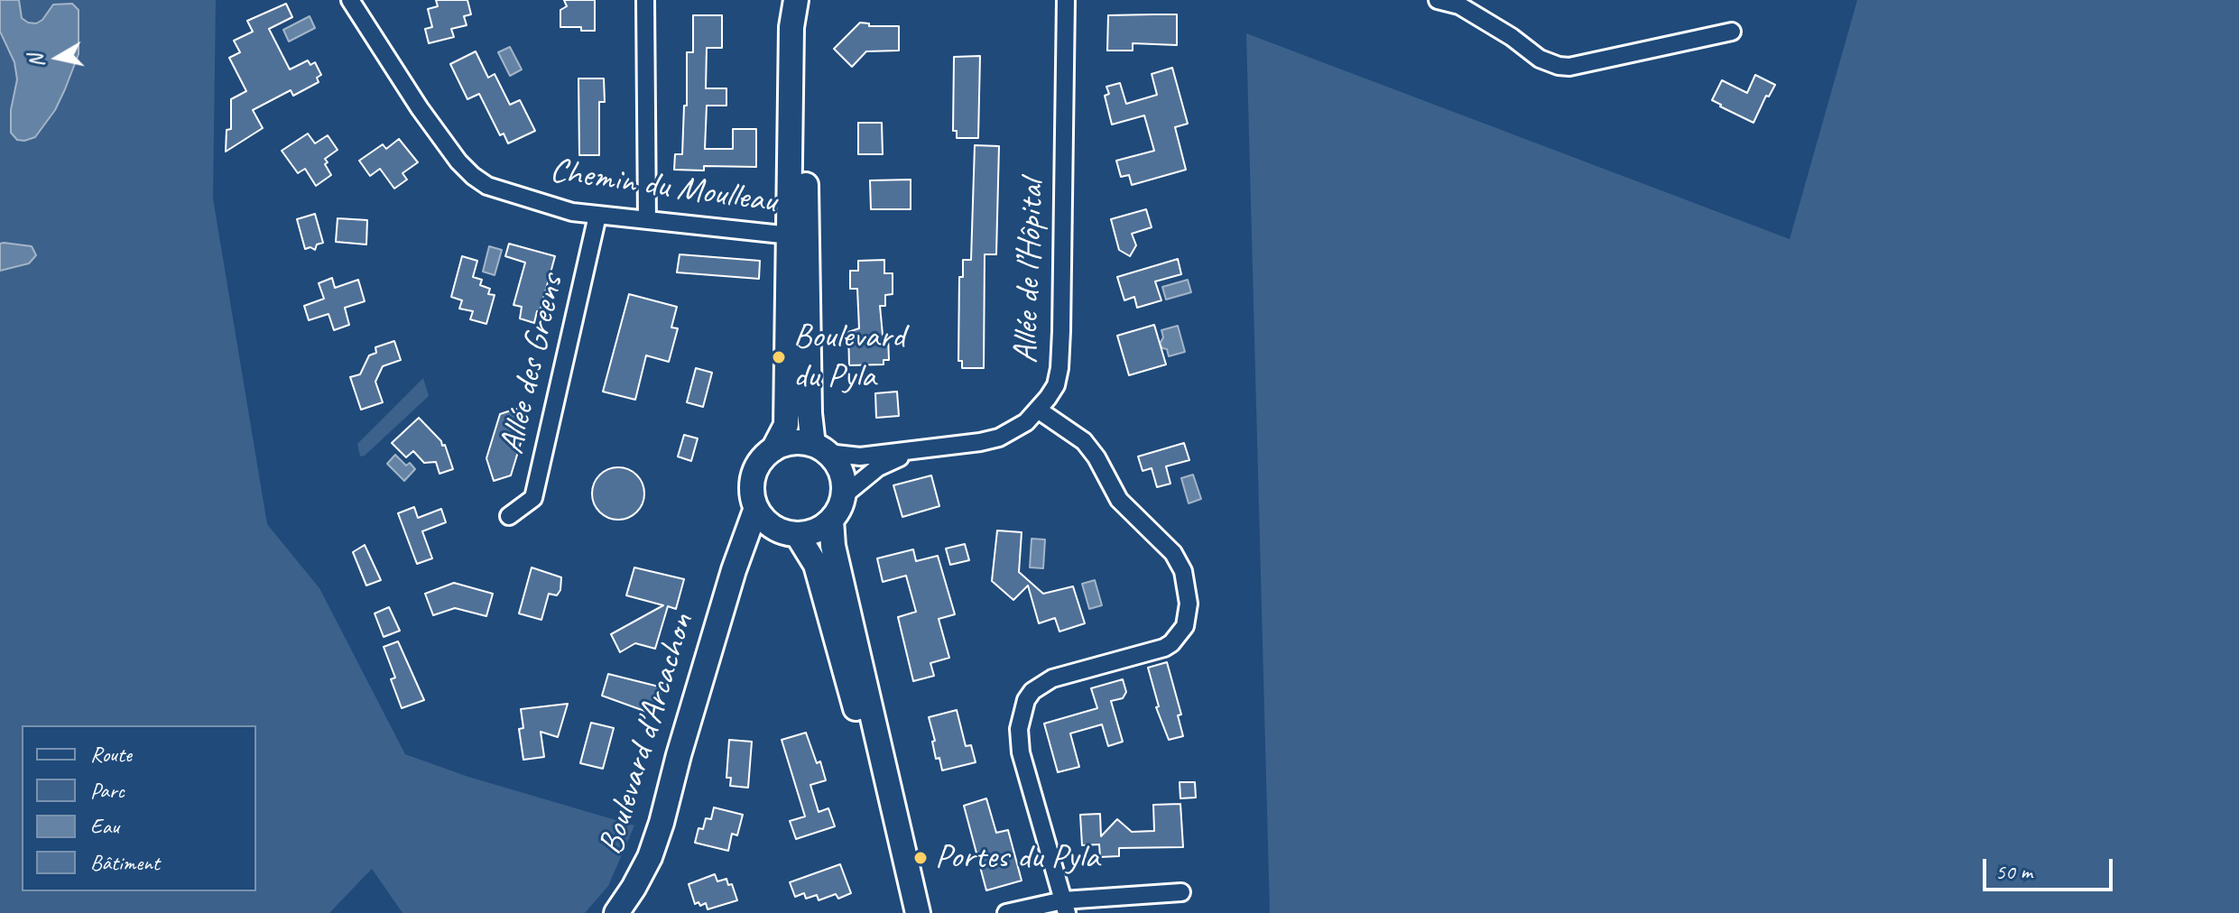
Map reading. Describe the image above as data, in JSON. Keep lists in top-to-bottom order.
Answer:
{
  "streets": {
    "main road": ["Boulevard d'Arcachon"],
    "street": ["Chemin du Moulleau", "Allée de l’Hôpital", "Allée des Greens"]
  },
  "crossings": [
    ["Chemin du Moulleau", "Allée des Greens"],
    ["Allée de l’Hôpital", "Boulevard d'Arcachon"]
  ],
  "places": ["Boulevard du Pyla", "Portes du Pyla"],
  "legend": [
    "Route",
    "Parc",
    "Eau",
    "Bâtiment"
  ],
  "scale_bar": "50 m",
  "north": "left"
}
